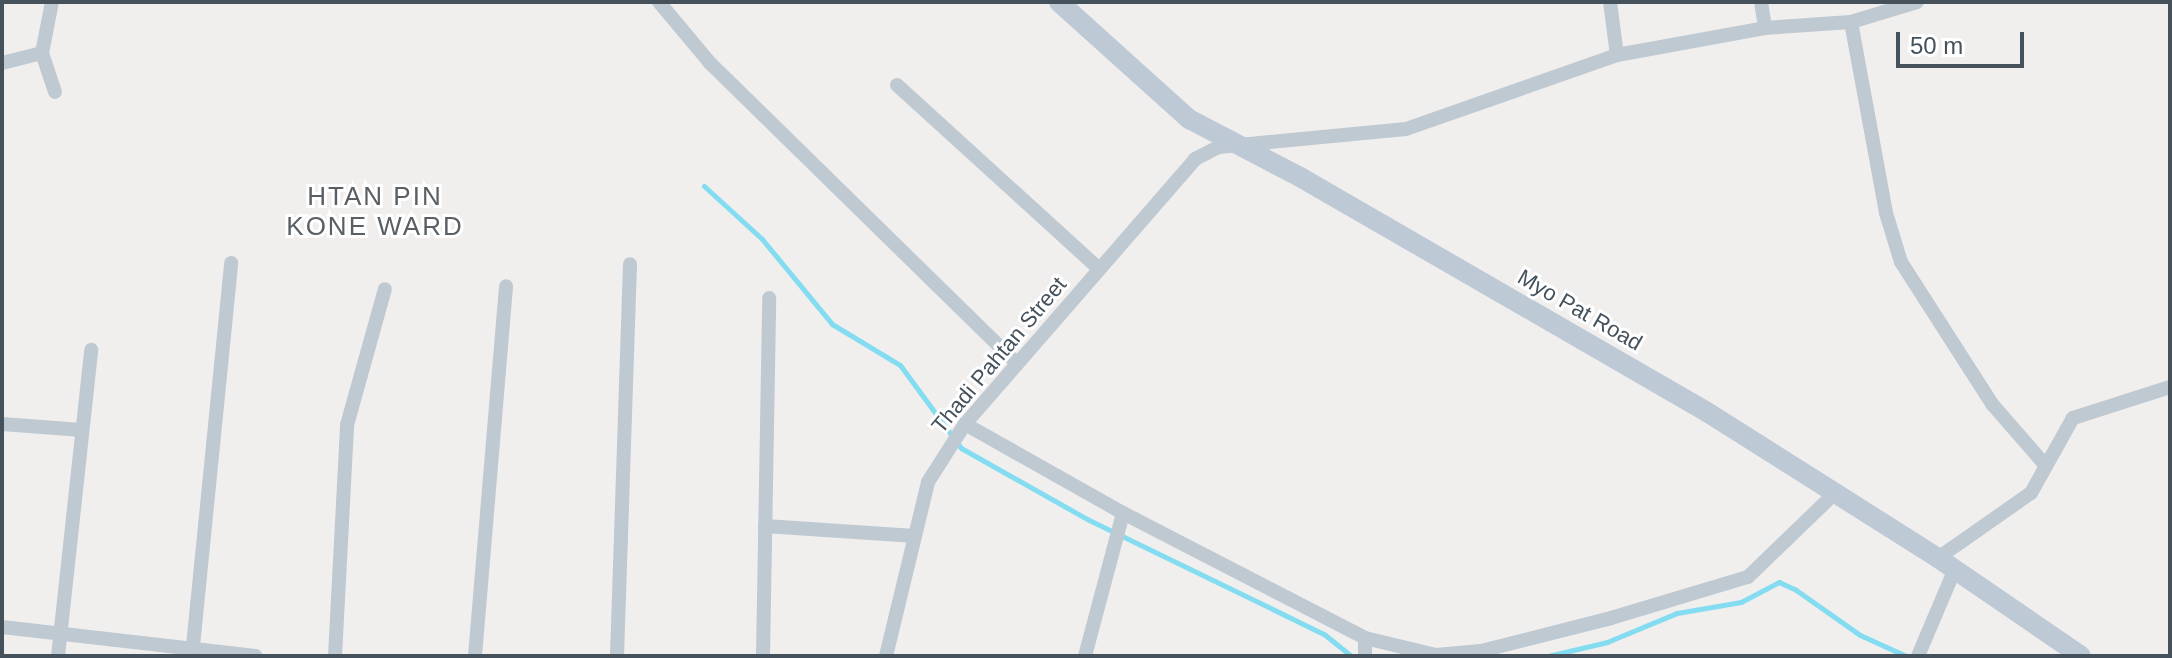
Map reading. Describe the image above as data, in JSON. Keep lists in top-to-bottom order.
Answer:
{
  "streets": {
    "main road": ["Myo Pat Road"],
    "street": ["Thadi Pahtan Street"]
  },
  "crossings": [
    ["Myo Pat Road", "Thadi Pahtan Street"]
  ],
  "districts": ["HTAN PIN KONE WARD"],
  "scale_bar": "50 m"
}
